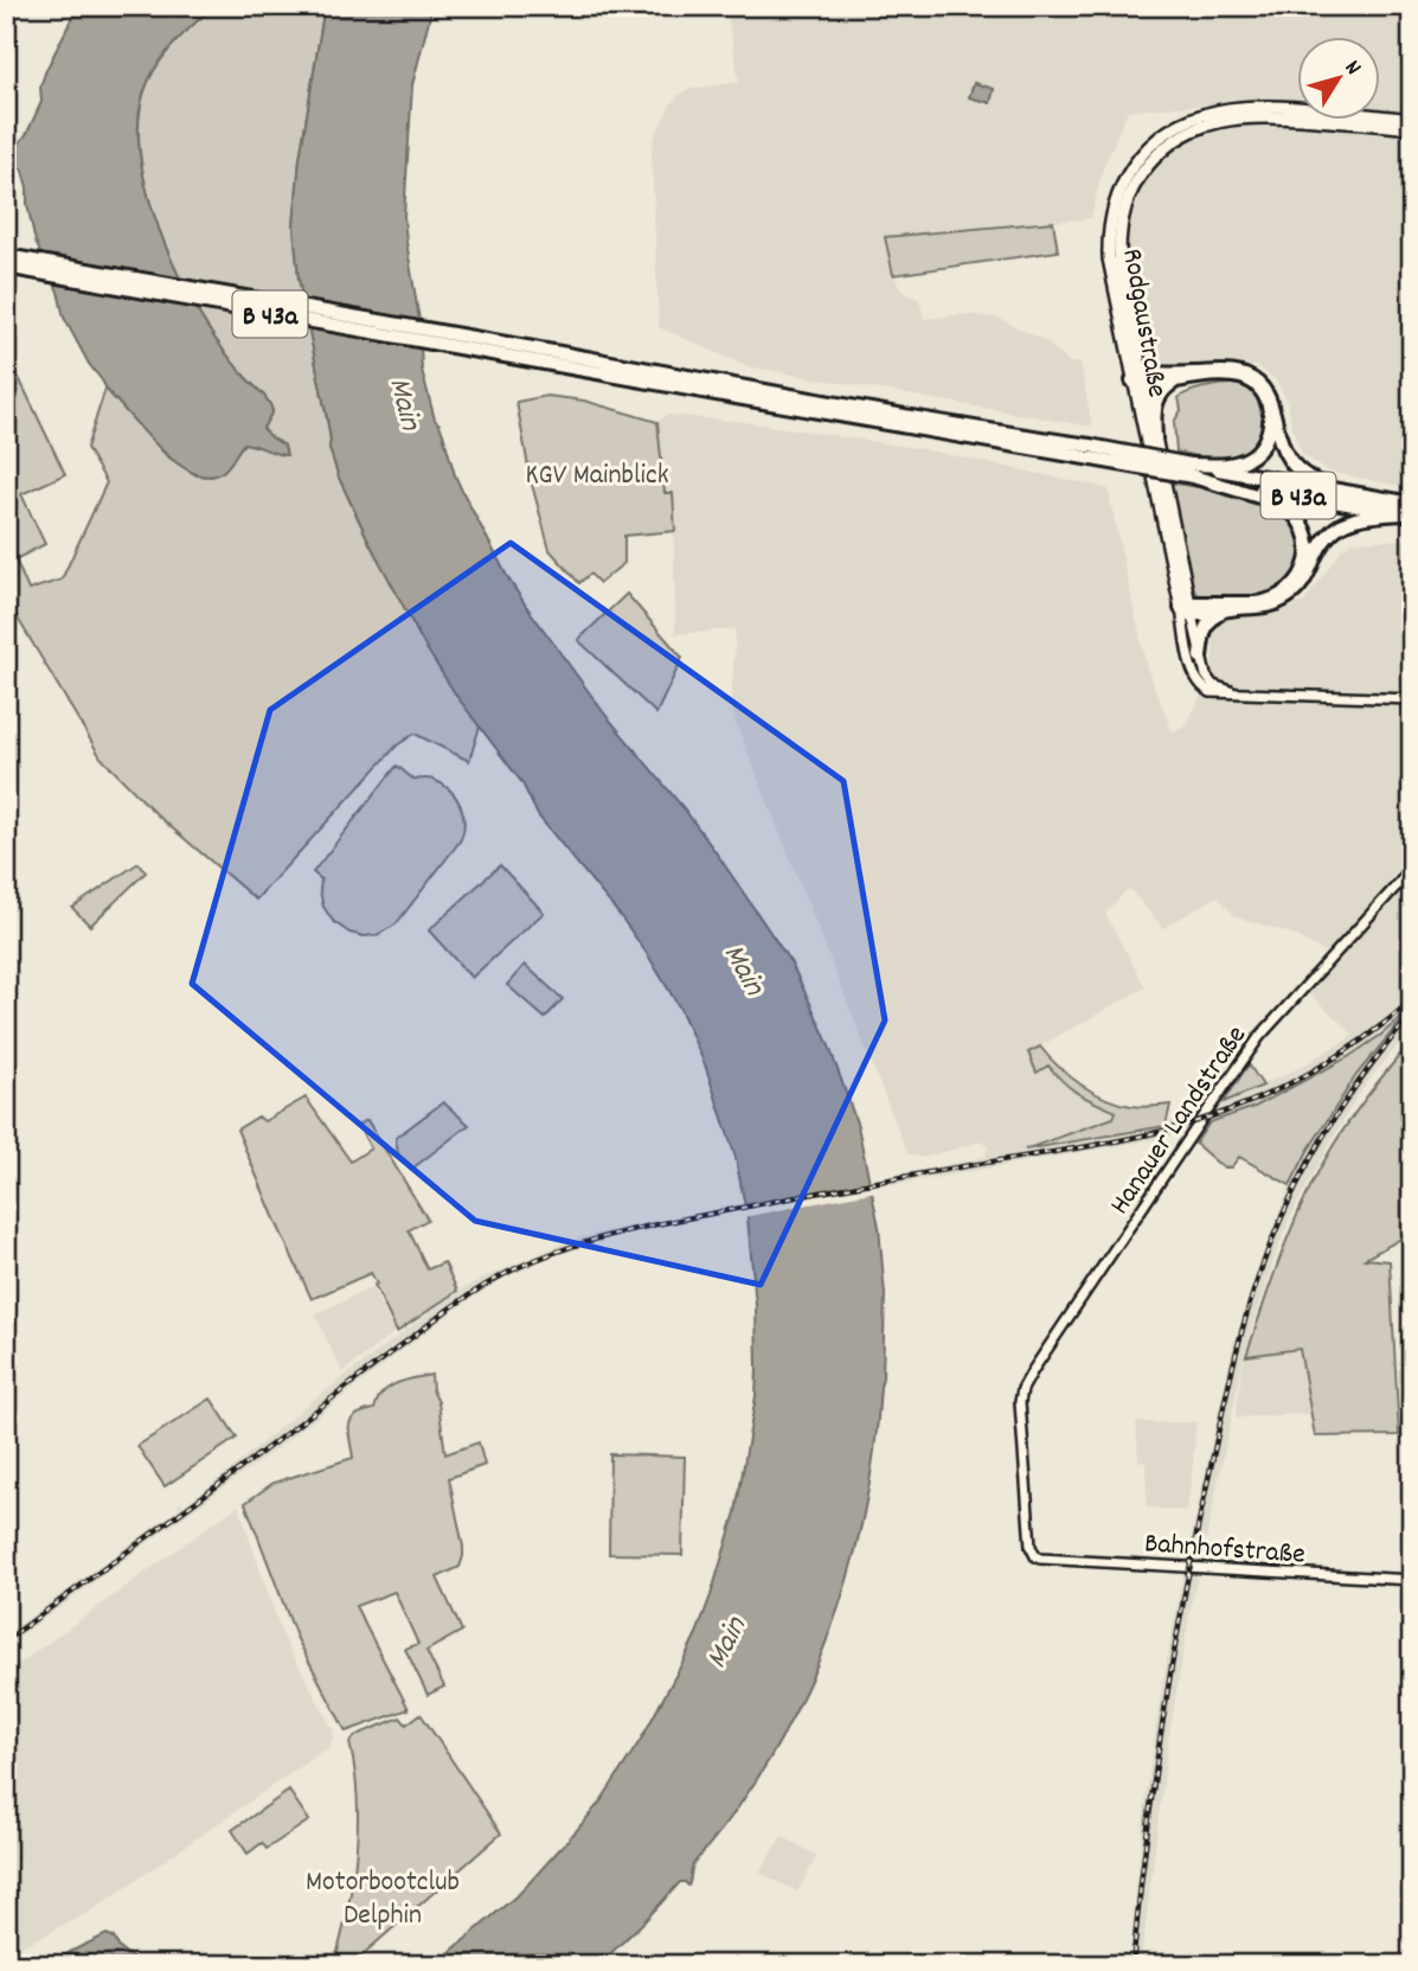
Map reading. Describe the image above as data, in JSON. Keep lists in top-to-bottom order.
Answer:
{
  "streets": {
    "highway": ["B 43a"],
    "main road": ["Rodgaustraße"],
    "street": ["Hanauer Landstraße", "Bahnhofstraße"]
  },
  "crossings": [
    ["Hanauer Landstraße", "Bahnhofstraße"]
  ],
  "water": ["Main"],
  "parks": ["KGV Mainblick", "Motorbootclub Delphin"],
  "north": "top right"
}
